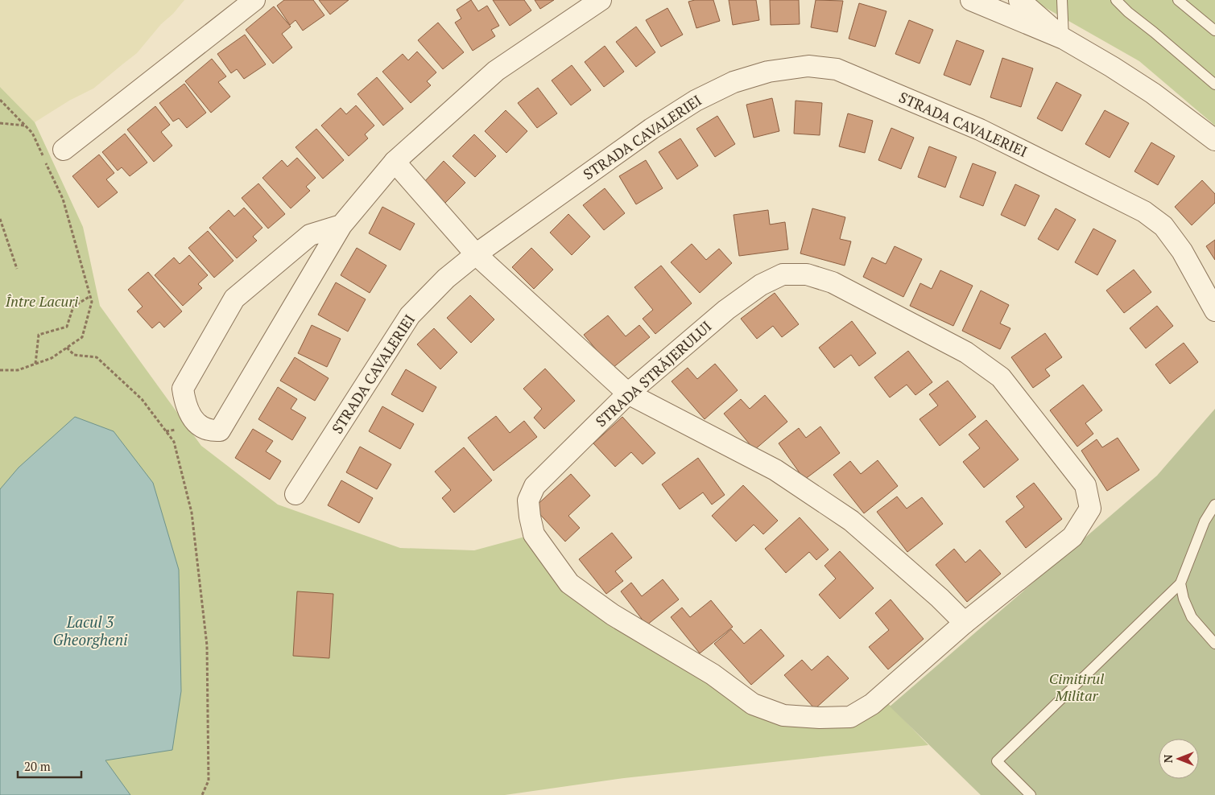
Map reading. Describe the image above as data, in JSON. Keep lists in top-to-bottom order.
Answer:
{
  "streets": {
    "street": ["STRADA CAVALERIEI", "STRADA STRĂJERULUI"]
  },
  "water": ["Lacul 3 Gheorgheni"],
  "parks": ["Între Lacuri", "Cimitirul Militar"],
  "scale_bar": "20 m",
  "north": "left"
}
